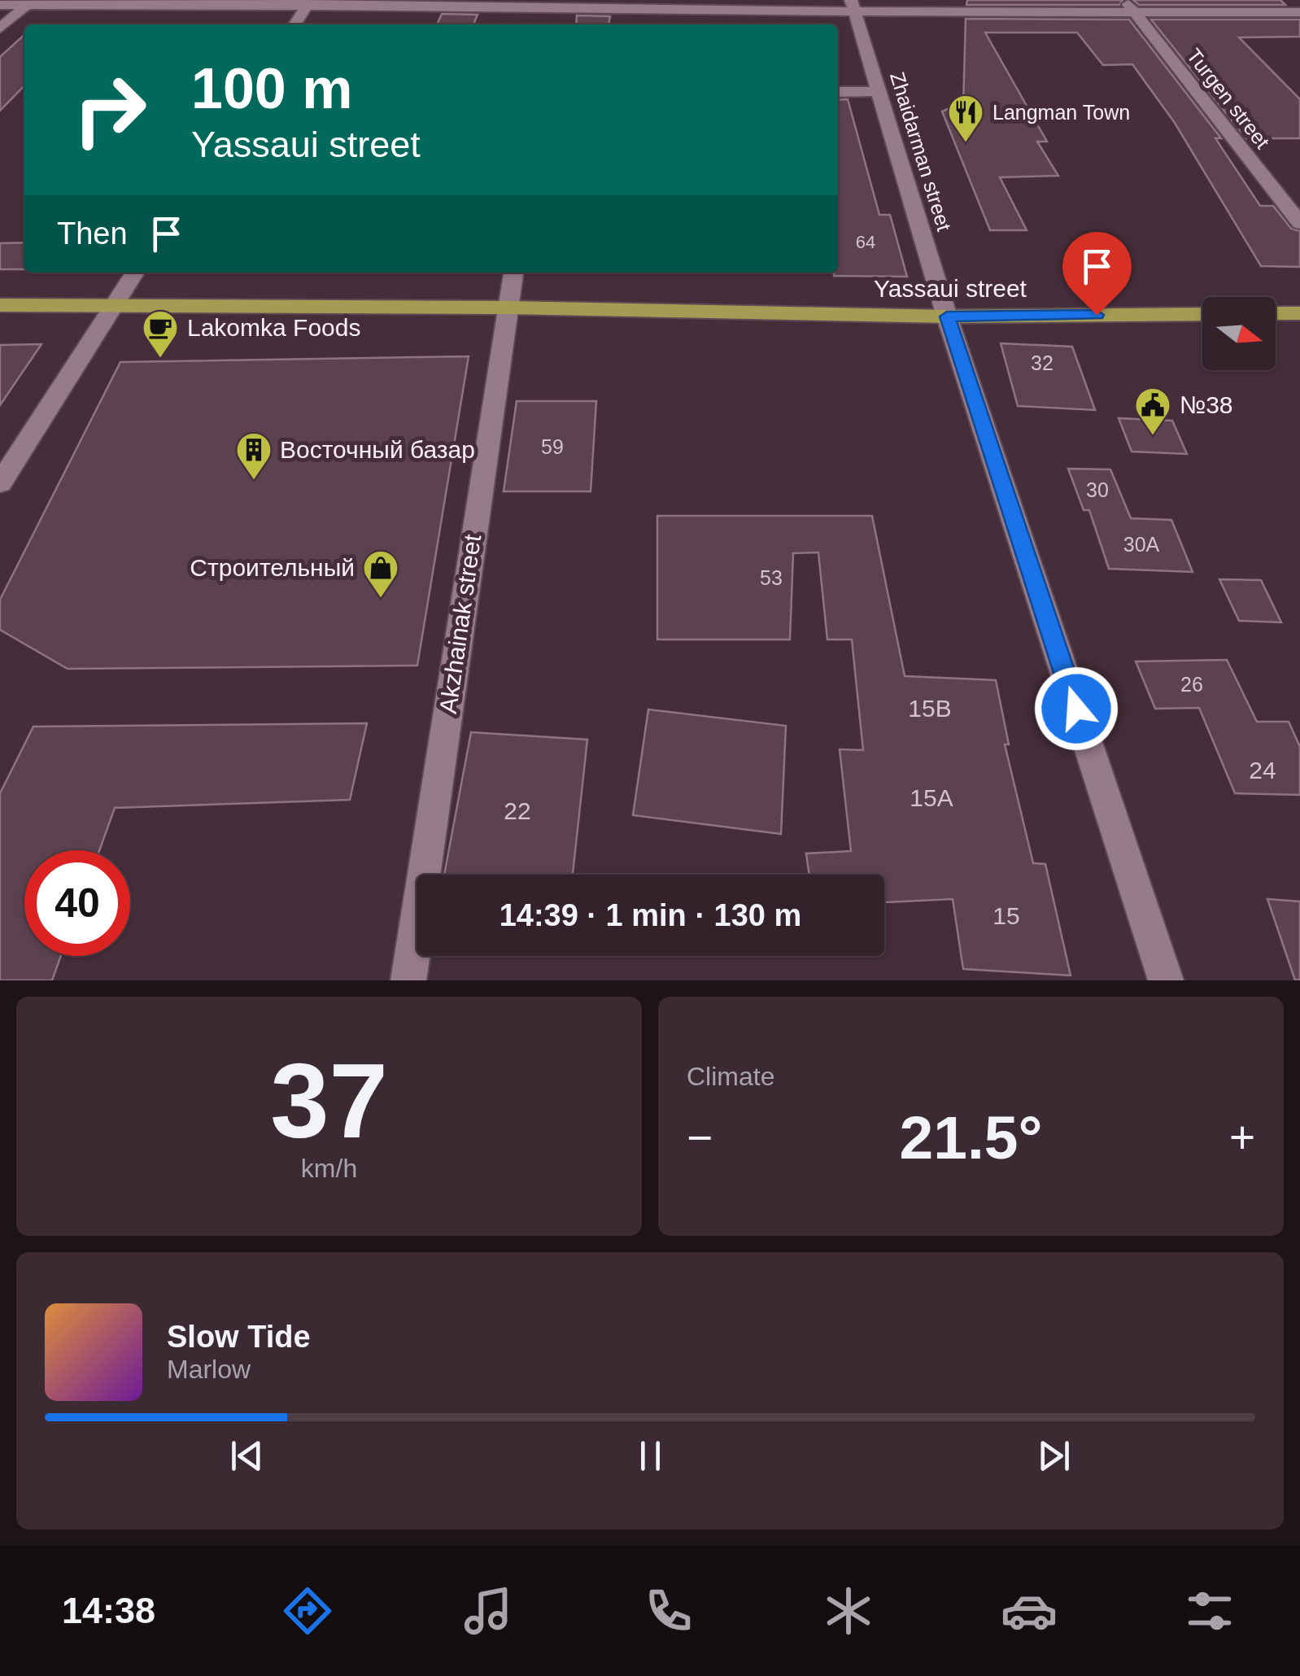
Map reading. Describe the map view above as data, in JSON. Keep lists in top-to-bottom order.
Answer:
{
  "streets": {
    "main road": ["Yassaui street"],
    "street": ["Turgen street", "Zhaidarman street", "Akzhainak street"]
  },
  "crossings": [
    ["Zhaidarman street", "Yassaui street"],
    ["Yassaui street", "Akzhainak street"]
  ],
  "places": {
    "restaurant": ["Langman Town"],
    "cafe": ["Lakomka Foods"],
    "public building": ["№38"],
    "building": ["Восточный базар"],
    "shop": ["Строительный"]
  },
  "house_numbers": [
    "64",
    "32",
    "59",
    "30",
    "30А",
    "53",
    "26",
    "15В",
    "24",
    "15А",
    "22",
    "15"
  ],
  "north": "right",
  "page": {
    "turn": ["100 m", "Yassaui street"],
    "then": "Then",
    "limit": "40",
    "trip": "14:39 · 1 min · 130 m",
    "tile": [
      ["37", "km/h"],
      "Climate"
    ],
    "heat": ["−", "21.5°", "+"],
    "song": ["Slow Tide", "Marlow"],
    "tabs": "14:38"
  }
}
